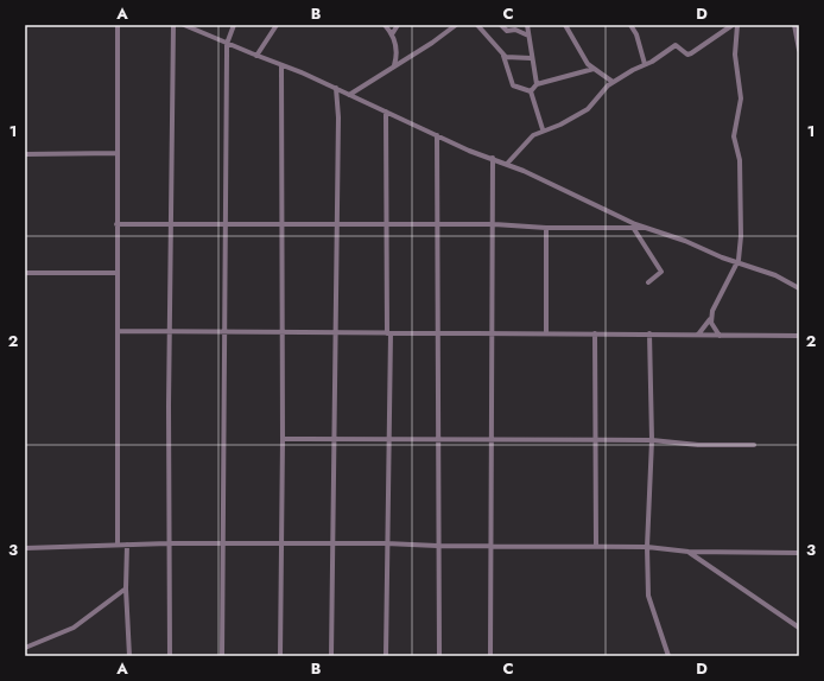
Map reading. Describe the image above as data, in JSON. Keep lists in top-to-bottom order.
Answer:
{
  "grid": {
    "columns": [
      "A",
      "B",
      "C",
      "D"
    ],
    "rows": ["1", "2", "3"]
  }
}
